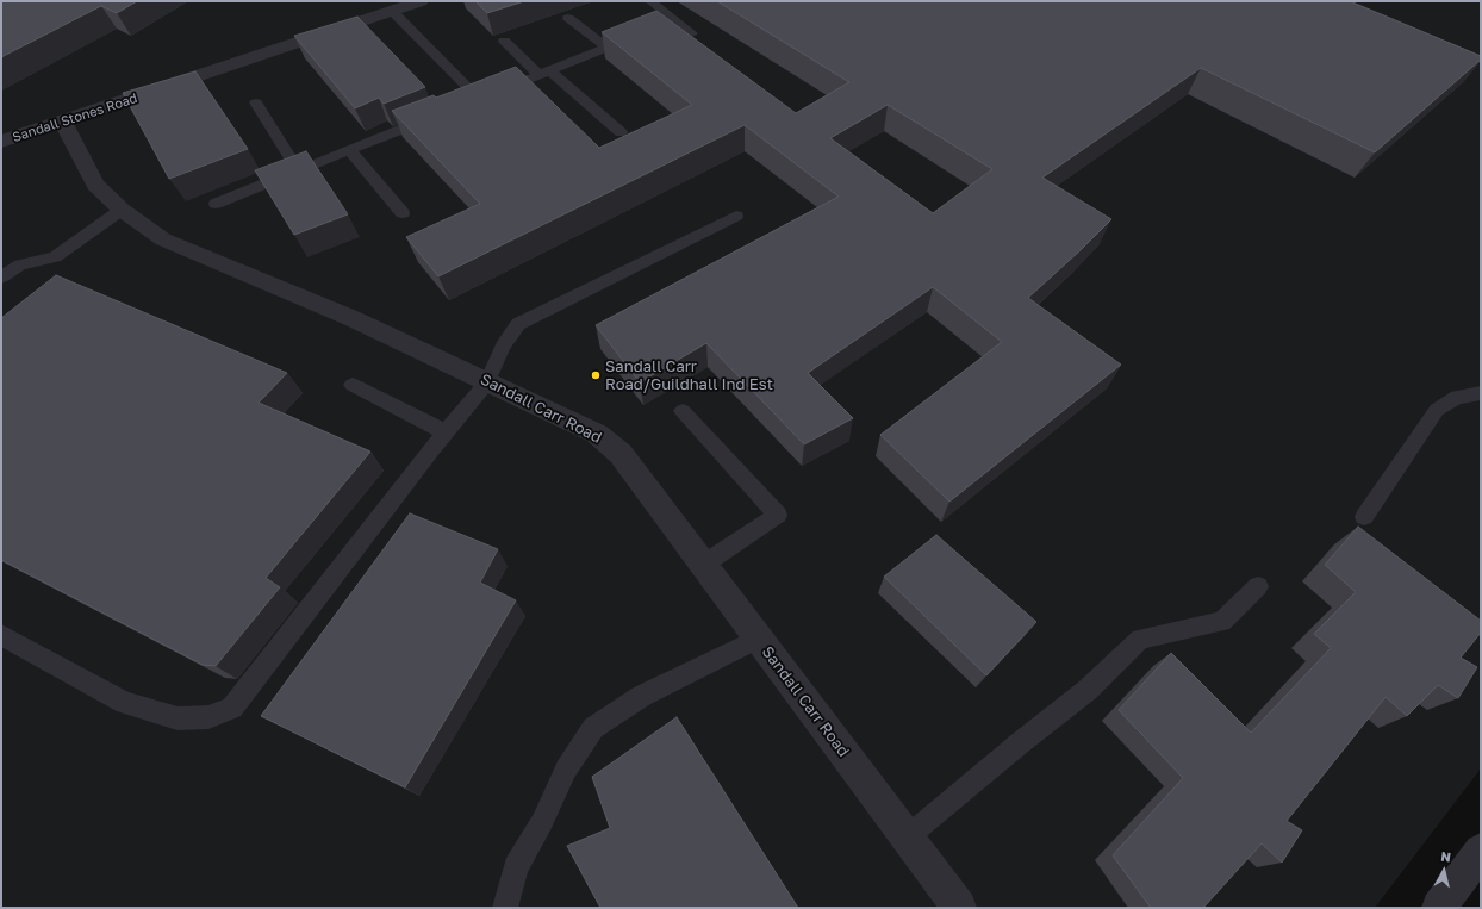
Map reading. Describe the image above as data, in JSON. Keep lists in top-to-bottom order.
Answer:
{
  "streets": {
    "street": ["Sandall Stones Road", "Sandall Carr Road"]
  },
  "crossings": [
    ["Sandall Stones Road", "Sandall Carr Road"]
  ],
  "places": ["Sandall Carr Road/Guildhall Ind Est"],
  "north": "top"
}
